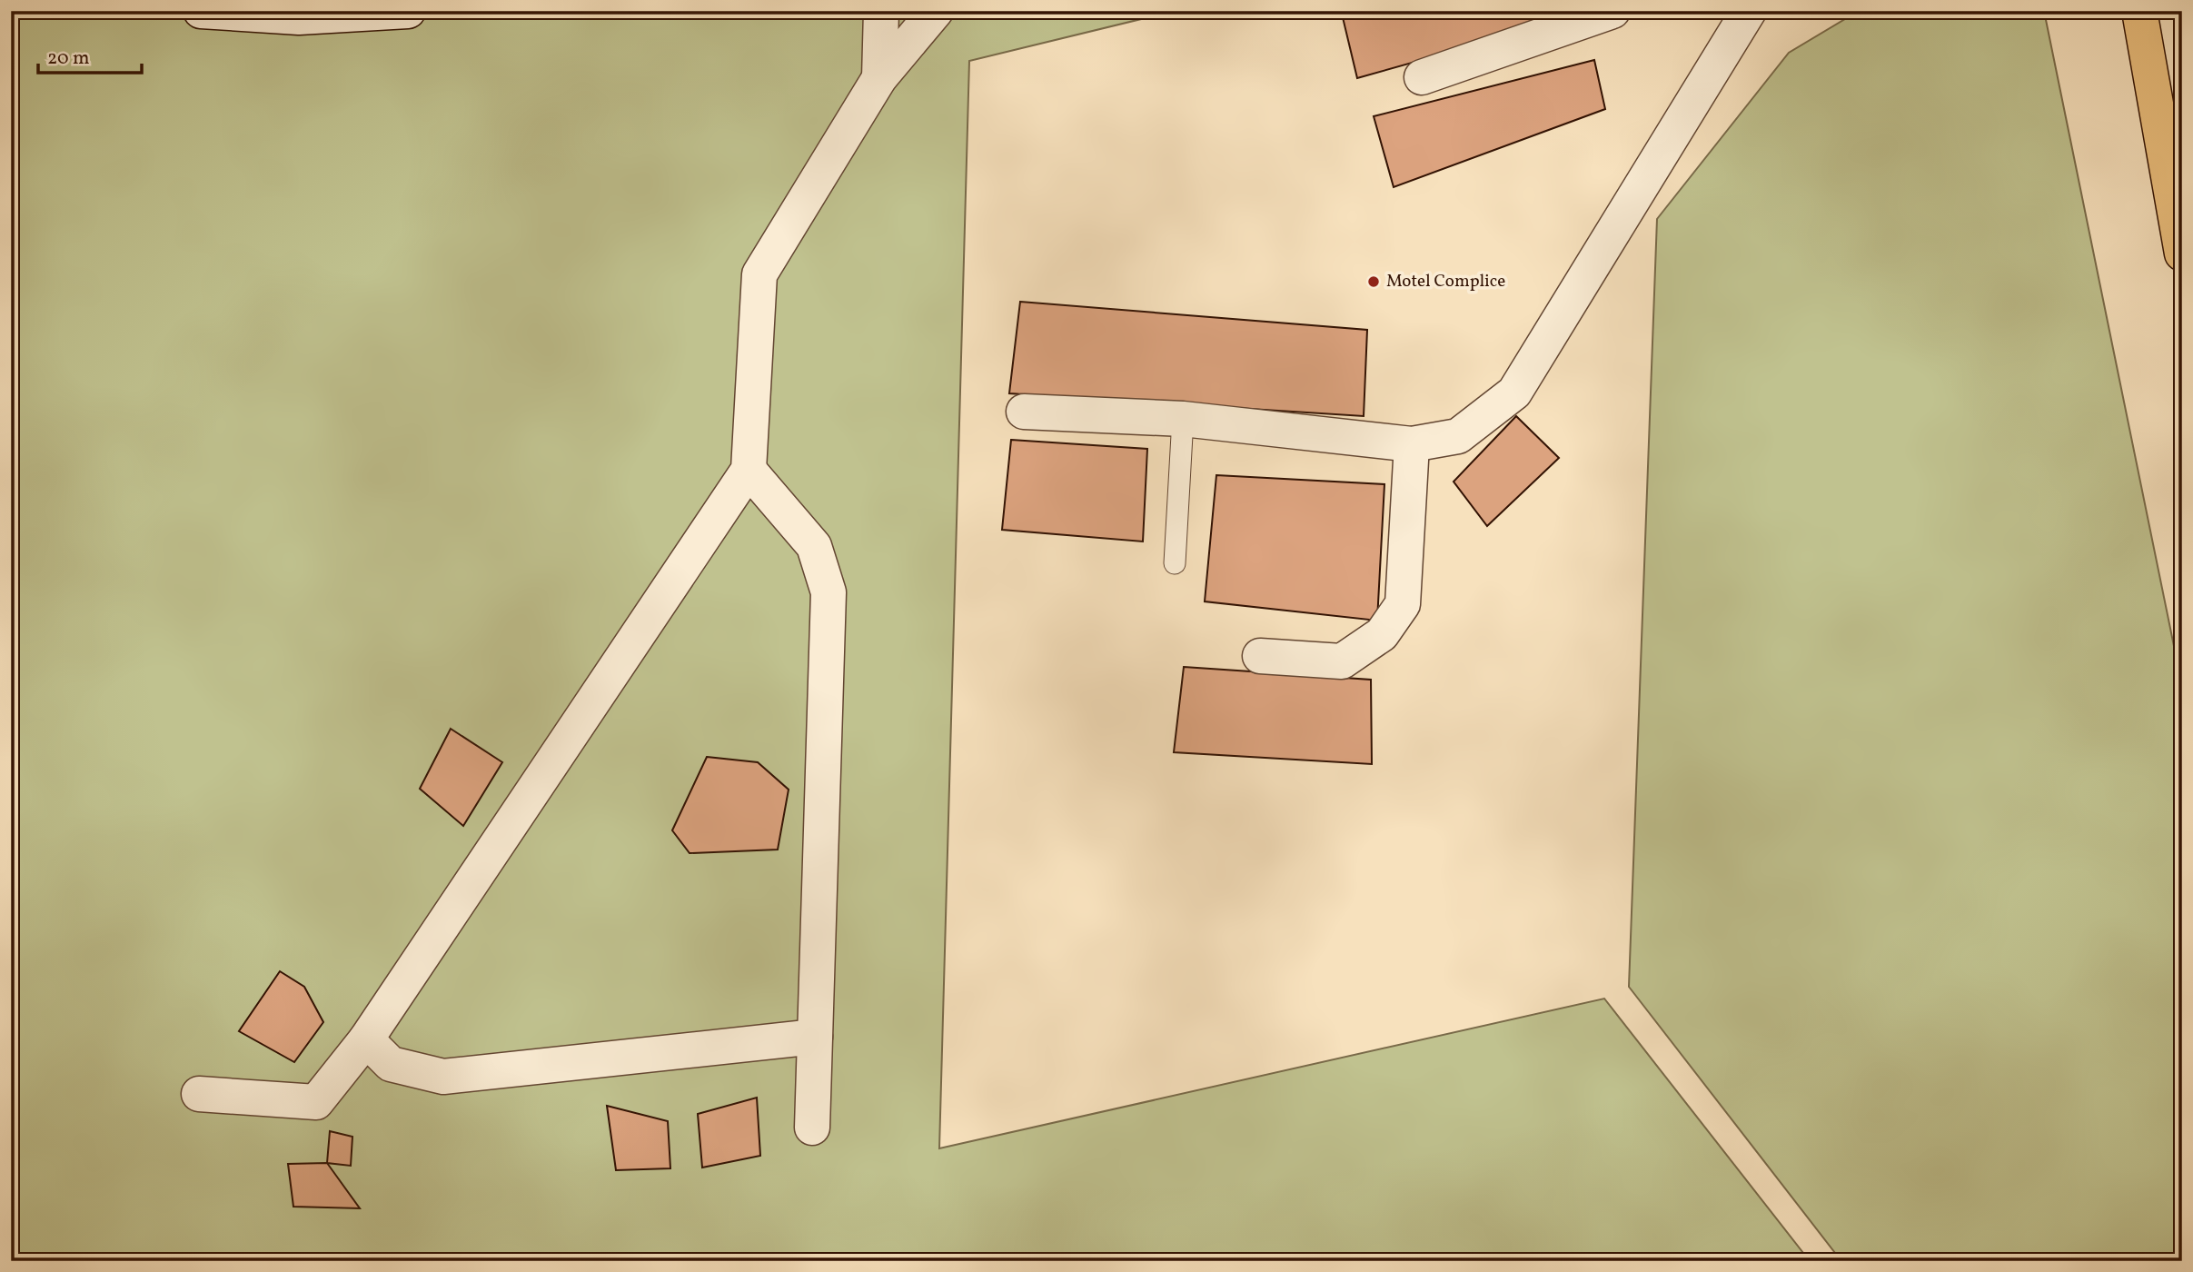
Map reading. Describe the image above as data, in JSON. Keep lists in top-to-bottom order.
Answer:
{
  "places": ["Motel Complice"],
  "scale_bar": "20 m"
}
